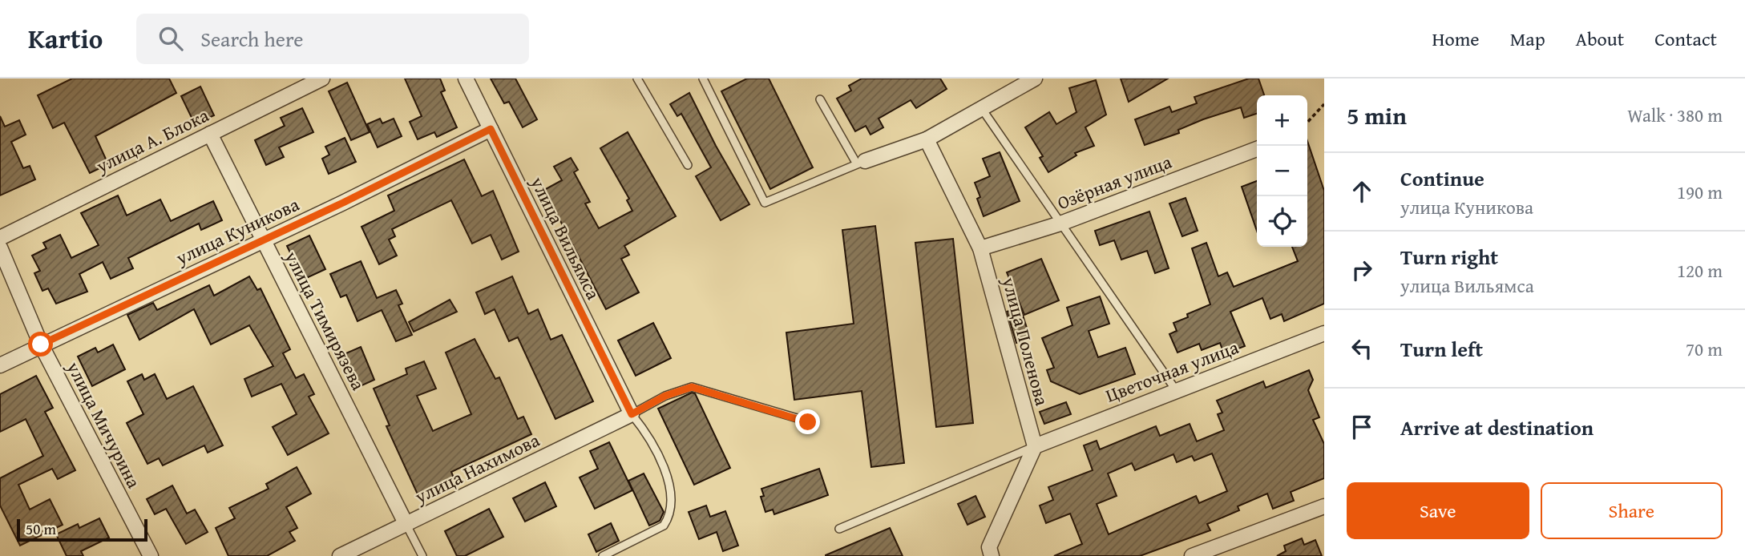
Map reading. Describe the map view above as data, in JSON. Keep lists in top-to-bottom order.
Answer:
{
  "streets": {
    "street": [
      "улица А. Блока",
      "Озёрная улица",
      "улица Куникова",
      "улица Вильямса",
      "улица Тимирязева",
      "улица Поленова",
      "Цветочная улица",
      "улица Мичурина",
      "улица Нахимова"
    ]
  },
  "crossings": [
    ["улица А. Блока", "улица Тимирязева"],
    ["Озёрная улица", "улица Поленова"],
    ["улица Куникова", "улица Вильямса"],
    ["улица Куникова", "улица Тимирязева"],
    ["улица Куникова", "улица Мичурина"],
    ["улица Вильямса", "улица Нахимова"],
    ["улица Тимирязева", "улица Нахимова"],
    ["улица Поленова", "Цветочная улица"]
  ],
  "scale_bar": "50 m",
  "page": {
    "header": "Kartio",
    "search": "Search here",
    "nav": [
      "Home",
      "Map",
      "About",
      "Contact"
    ],
    "heading": ["5 min", "Walk · 380 m"],
    "map_buttons": ["+", "−"],
    "list": [
      ["Continue", "улица Куникова", "190 m"],
      ["Turn right", "улица Вильямса", "120 m"],
      ["Turn left", "70 m"],
      "Arrive at destination"
    ],
    "buttons": ["Save", "Share"],
    "scale": "50 m"
  }
}
